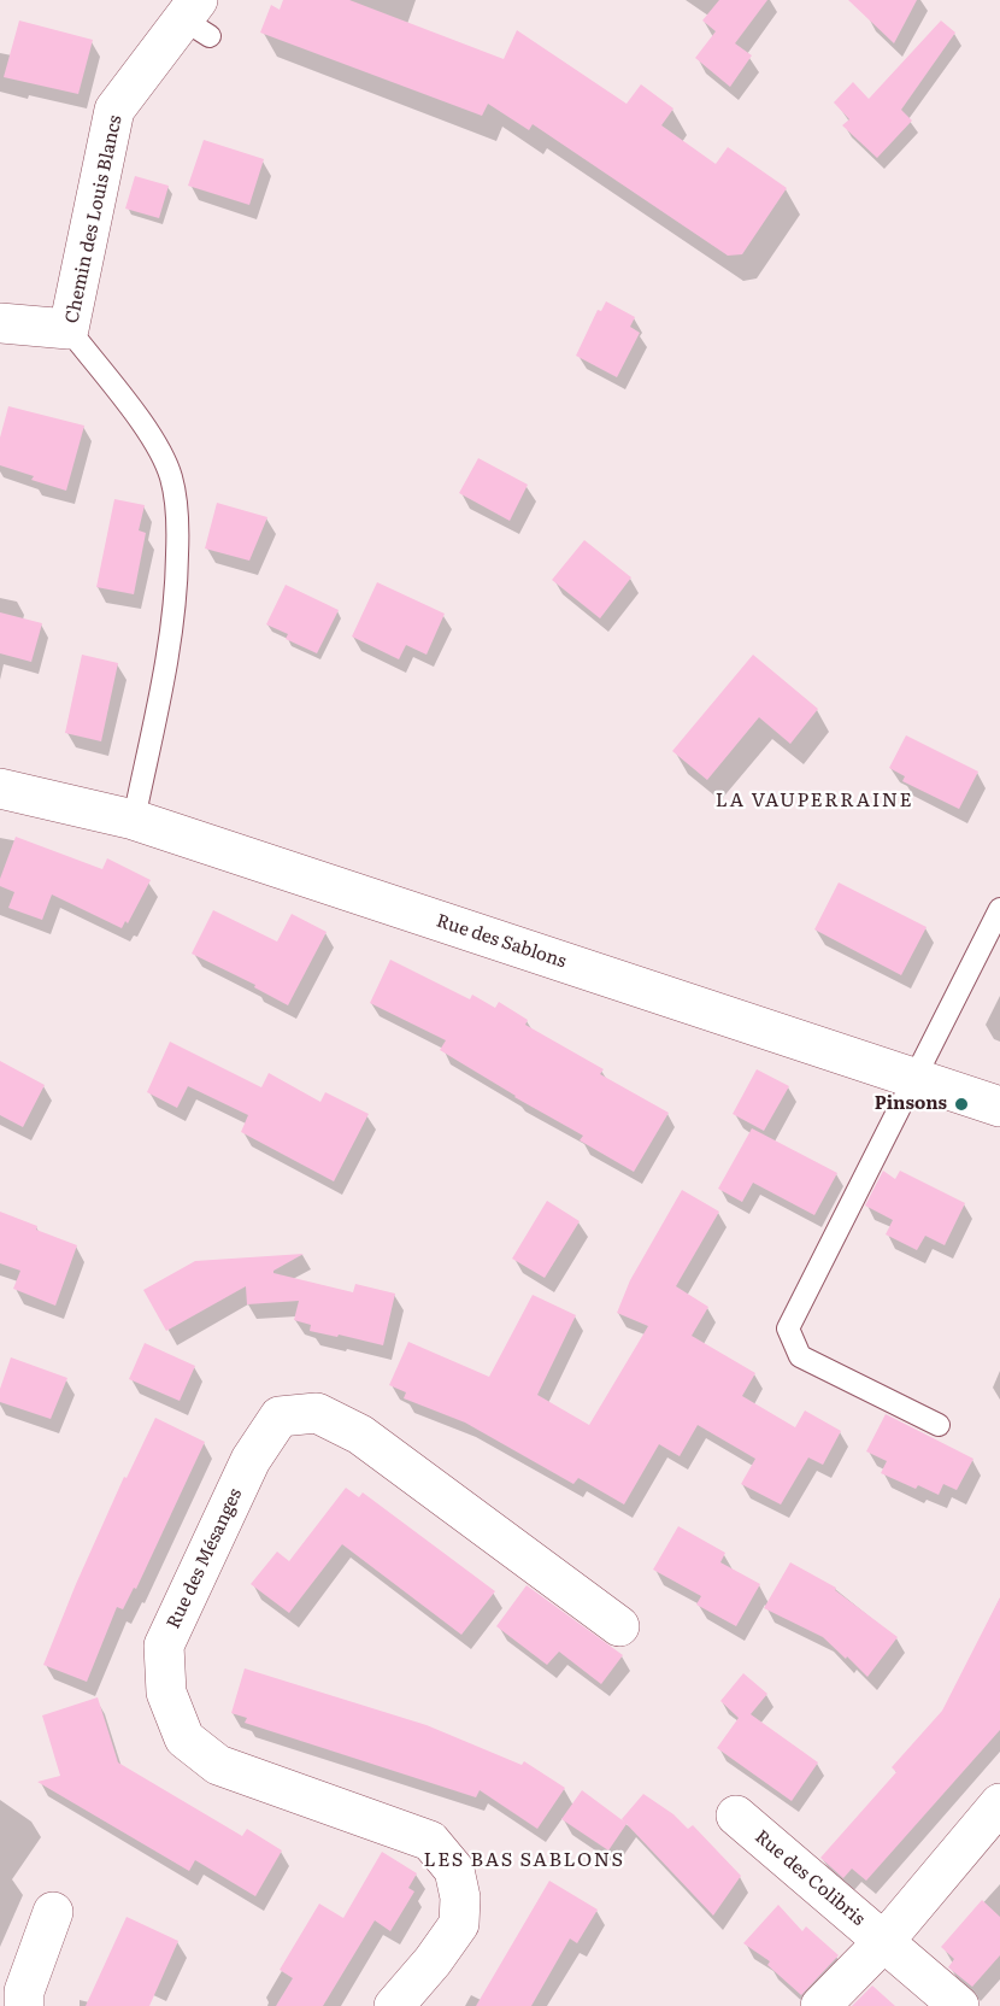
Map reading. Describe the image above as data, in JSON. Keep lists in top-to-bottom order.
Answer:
{
  "streets": {
    "street": [
      "Chemin des Louis Blancs",
      "Rue des Sablons",
      "Rue des Mésanges",
      "Rue des Colibris"
    ]
  },
  "crossings": [
    ["Chemin des Louis Blancs", "Rue des Sablons"]
  ],
  "districts": ["LA VAUPERRAINE", "LES BAS SABLONS"],
  "places": ["Pinsons"]
}
